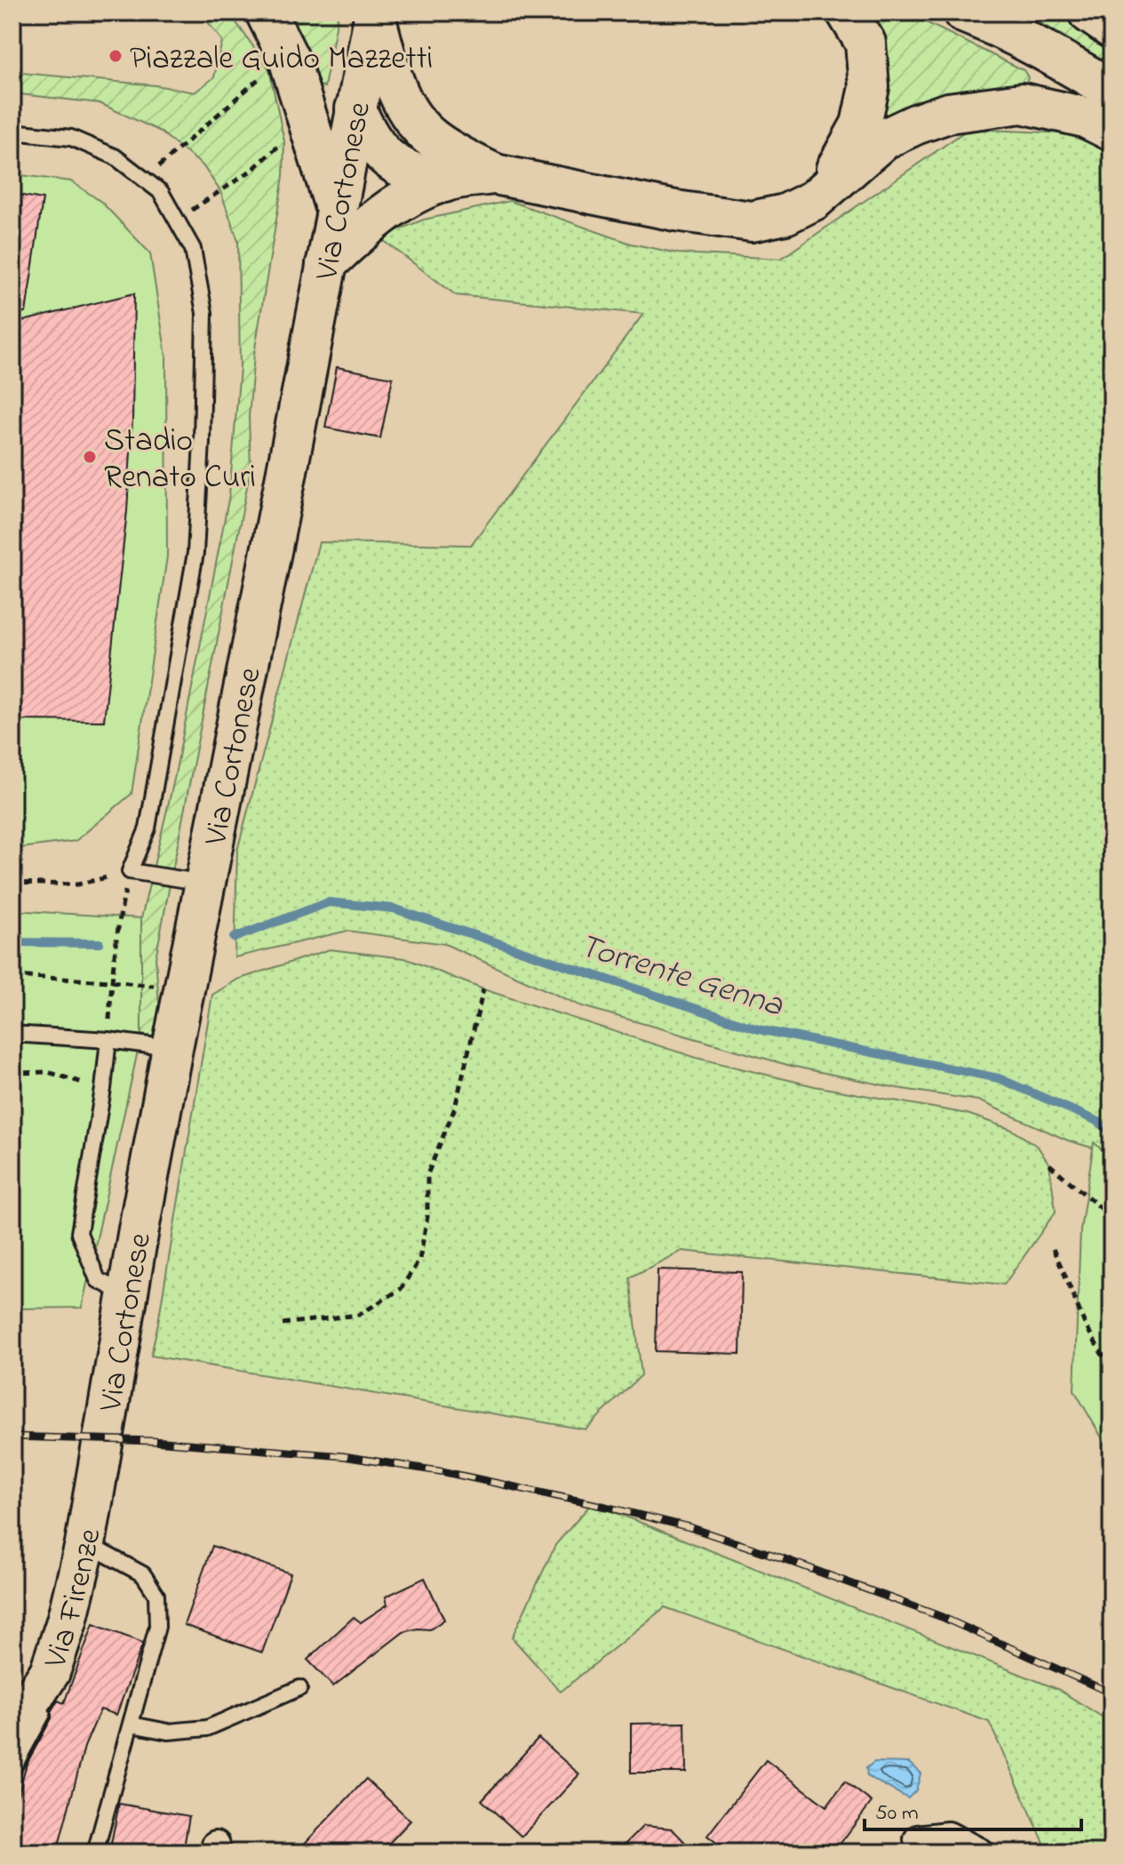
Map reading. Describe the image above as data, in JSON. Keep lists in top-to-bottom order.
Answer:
{
  "streets": {
    "main road": ["Via Cortonese", "Via Firenze"]
  },
  "crossings": [
    ["Via Cortonese", "Via Firenze"]
  ],
  "water": ["Torrente Genna"],
  "places": ["Piazzale Guido Mazzetti", "Stadio Renato Curi"],
  "scale_bar": "50 m"
}
